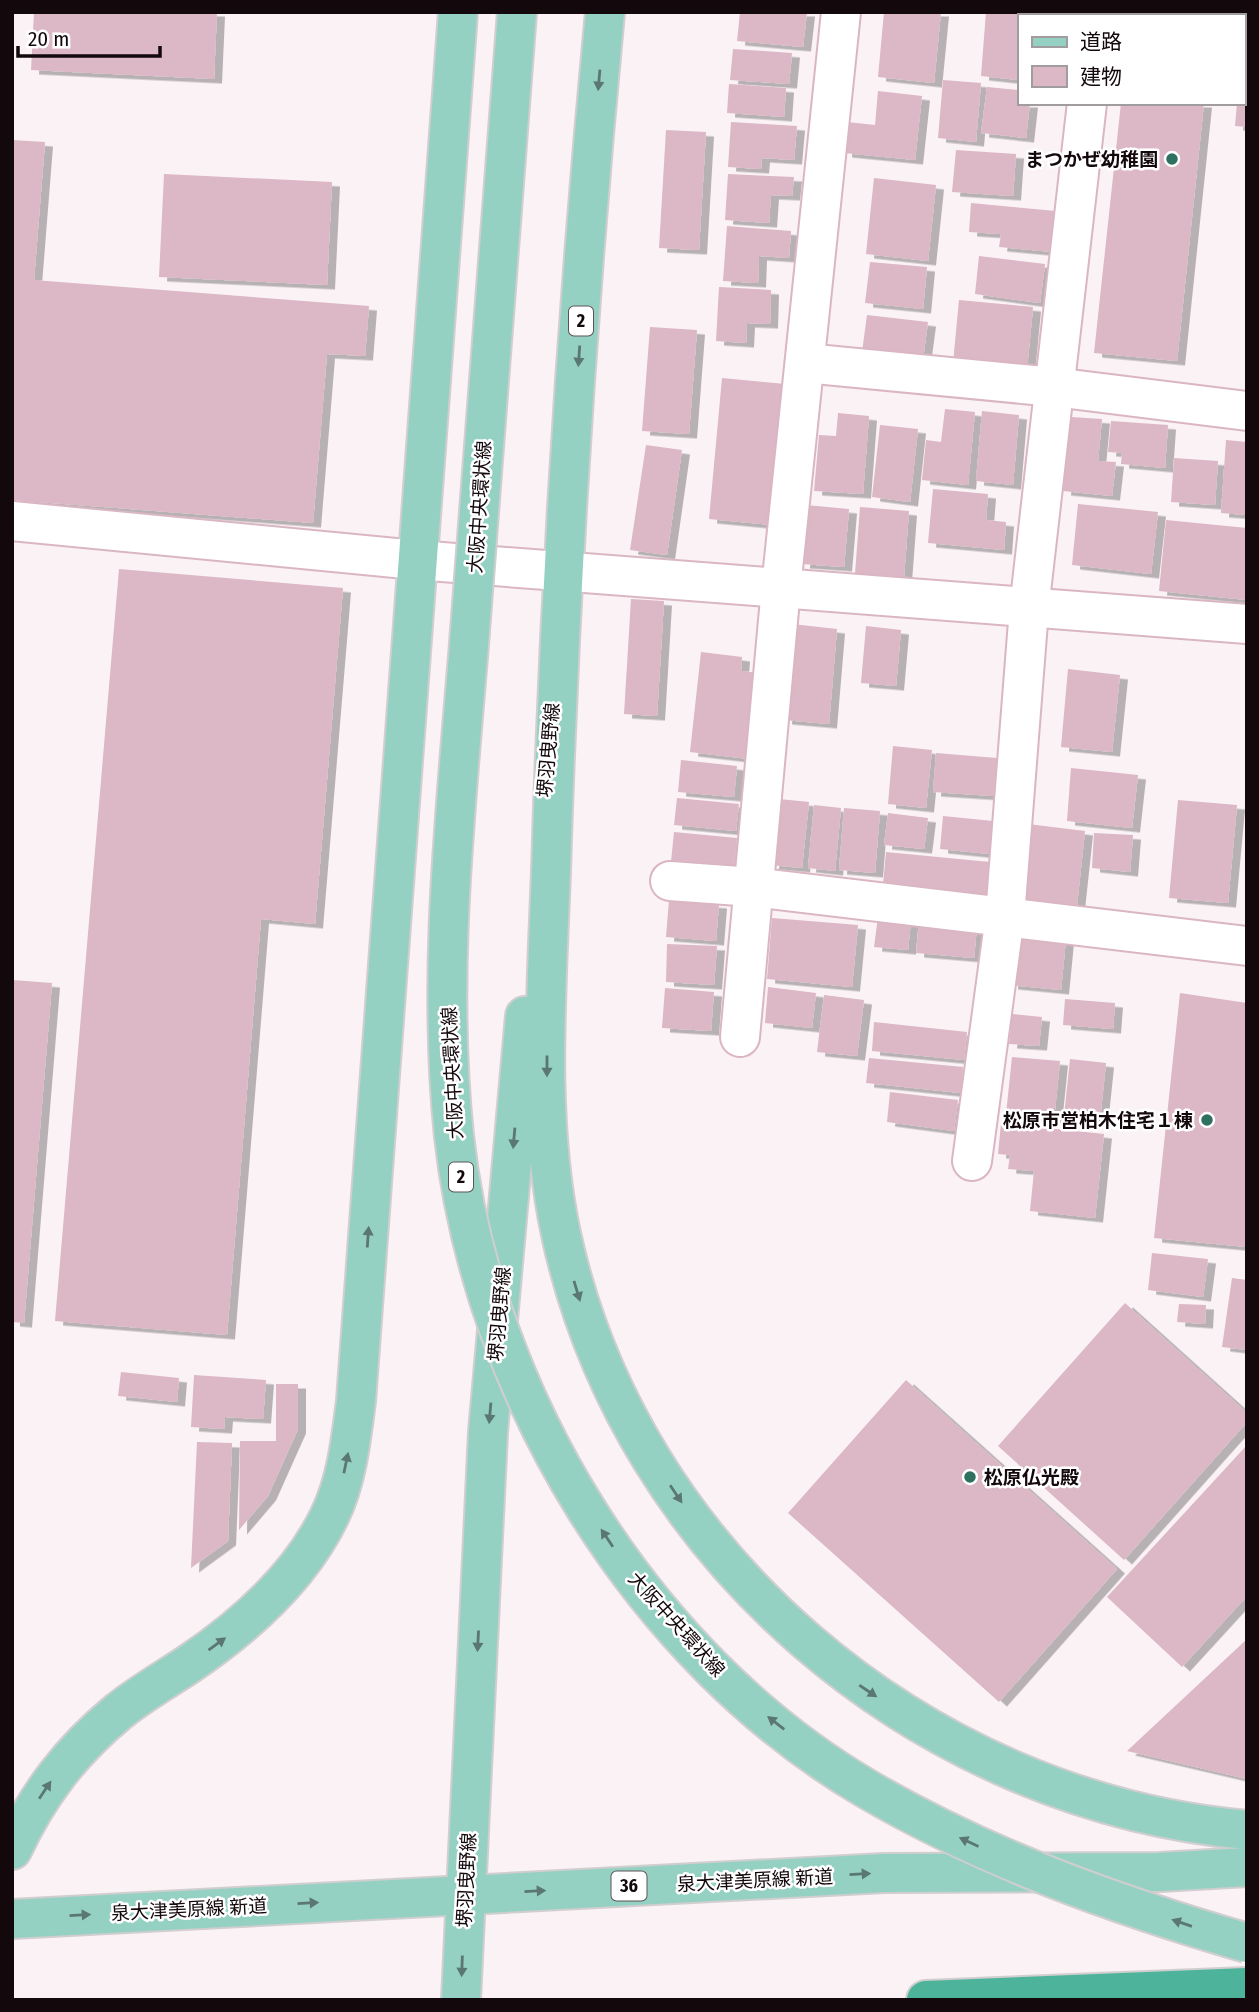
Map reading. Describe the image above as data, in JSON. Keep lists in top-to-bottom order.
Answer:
{
  "streets": {
    "main road": [
      "2",
      "大阪中央環状線",
      "堺羽曳野線",
      "泉大津美原線 新道",
      "36"
    ]
  },
  "crossings": [
    ["2", "堺羽曳野線"],
    ["堺羽曳野線", "泉大津美原線 新道"]
  ],
  "one_way": ["泉大津美原線 新道"],
  "places": ["まつかぜ幼稚園", "松原市営柏木住宅１棟", "松原仏光殿"],
  "legend": ["道路", "建物"],
  "scale_bar": "20 m"
}
